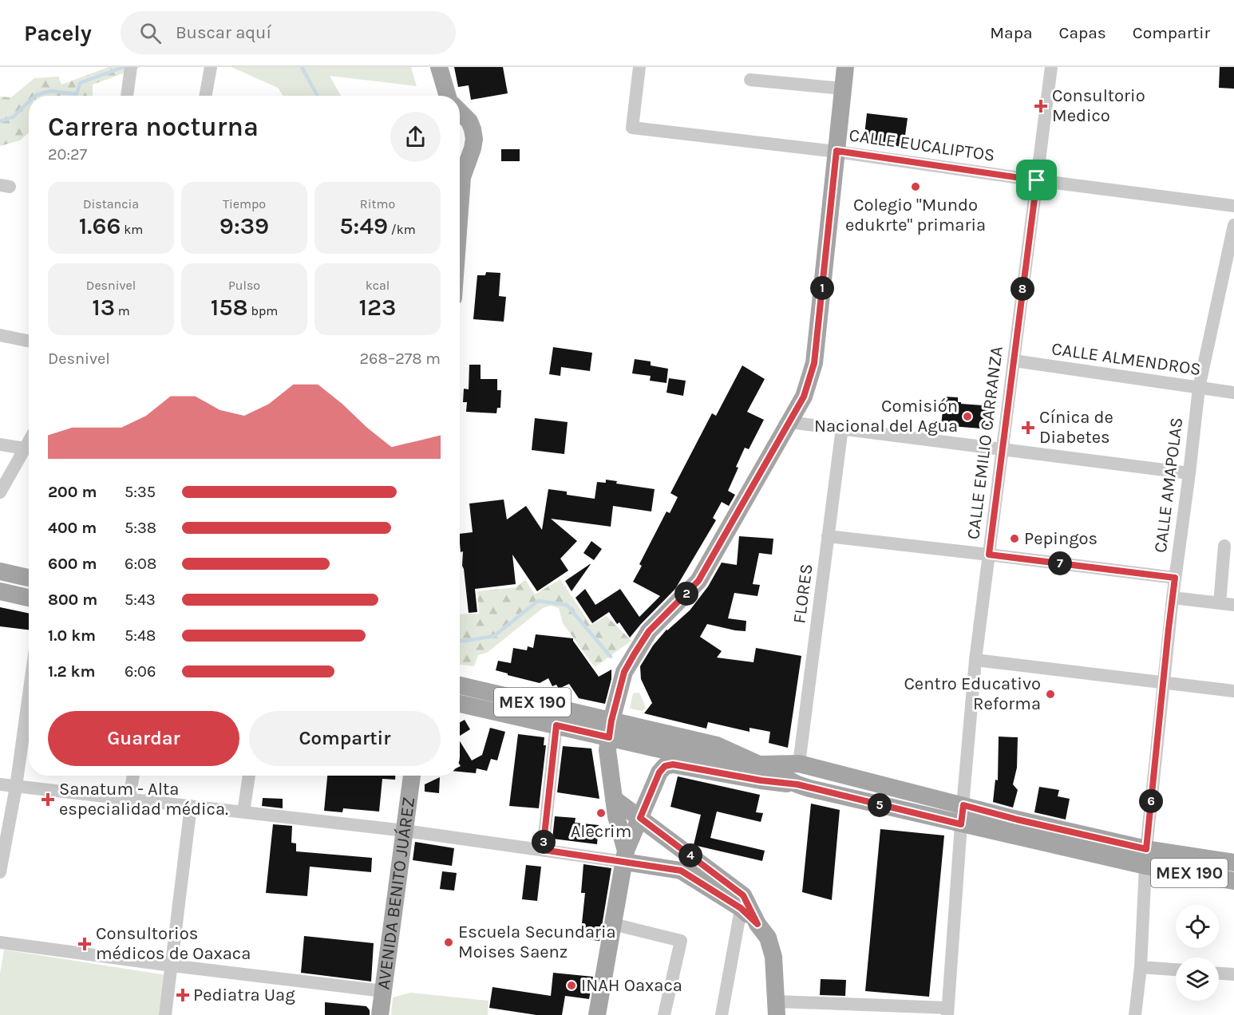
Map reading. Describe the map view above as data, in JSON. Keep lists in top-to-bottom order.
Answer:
{
  "streets": {
    "main road": ["MEX 190", "AVENIDA BENITO JUÁREZ"],
    "street": [
      "CALLE EUCALIPTOS",
      "CALLE ALMENDROS",
      "CALLE EMILIO CARRANZA",
      "CALLE AMAPOLAS",
      "FLORES"
    ]
  },
  "crossings": [
    ["CALLE EUCALIPTOS", "CALLE EMILIO CARRANZA"],
    ["CALLE ALMENDROS", "CALLE EMILIO CARRANZA"],
    ["CALLE ALMENDROS", "CALLE AMAPOLAS"],
    ["CALLE EMILIO CARRANZA", "MEX 190"],
    ["CALLE AMAPOLAS", "MEX 190"],
    ["FLORES", "MEX 190"]
  ],
  "places": {
    "health": [
      "Consultorio Medico",
      "Cínica de Diabetes",
      "Sanatum - Alta especialidad médica.",
      "Consultorios médicos de Oaxaca",
      "Pediatra Uag"
    ],
    "other": [
      "Colegio \"Mundo edukrte\" primaria",
      "Comisión Nacional del Agua",
      "Pepingos",
      "Centro Educativo Reforma",
      "Alecrim",
      "Escuela Secundaria Moises Saenz",
      "INAH Oaxaca"
    ]
  },
  "page": {
    "header": "Pacely",
    "search": "Buscar aquí",
    "nav": ["Mapa", "Capas", "Compartir"],
    "heading": ["Carrera nocturna", "20:27"],
    "stats": [
      ["Distancia", "1.66 km"],
      ["Tiempo", "9:39"],
      ["Ritmo", "5:49 /km"],
      ["Desnivel", "13 m"],
      ["Pulso", "158 bpm"],
      ["kcal", "123"]
    ],
    "pins": [
      "1",
      "8",
      "7",
      "2",
      "6",
      "5",
      "3",
      "4"
    ],
    "chart": ["Desnivel", "268–278 m"],
    "list": [
      {
        "name": "200 m",
        "note": "5:35"
      },
      {
        "name": "400 m",
        "note": "5:38"
      },
      {
        "name": "600 m",
        "note": "6:08"
      },
      {
        "name": "800 m",
        "note": "5:43"
      },
      {
        "name": "1.0 km",
        "note": "5:48"
      },
      {
        "name": "1.2 km",
        "note": "6:06"
      }
    ],
    "buttons": ["Guardar", "Compartir"]
  }
}
